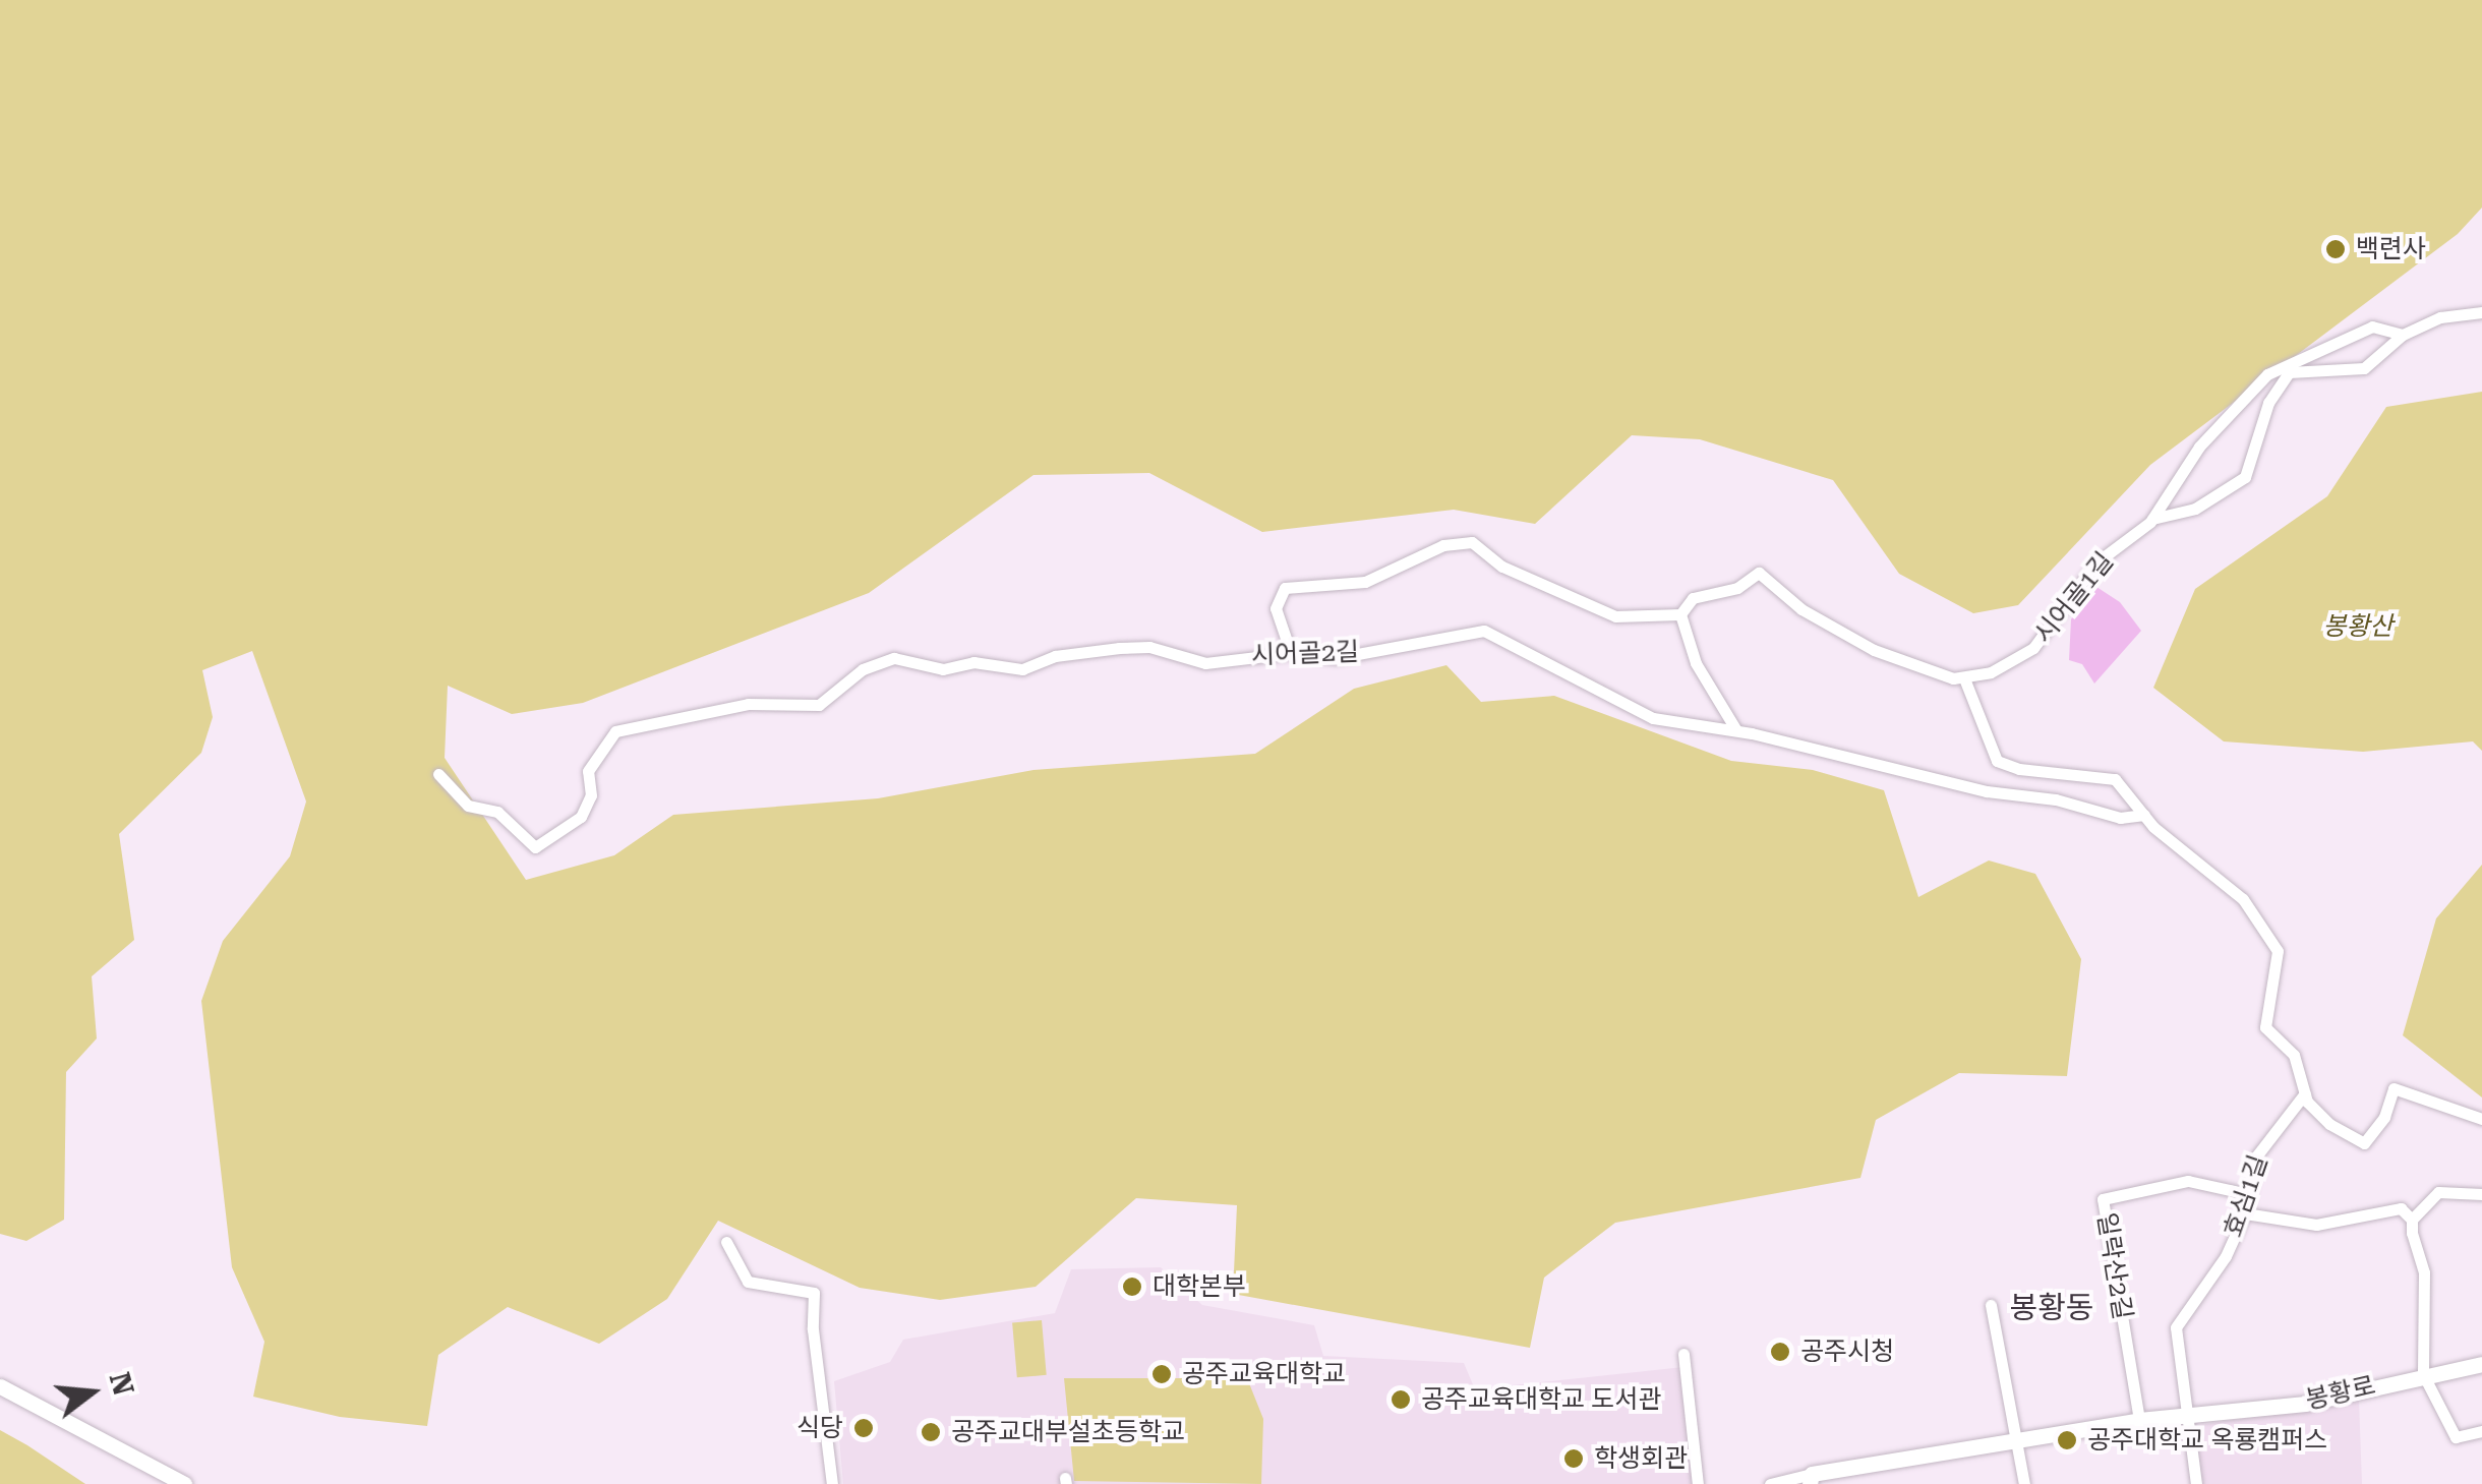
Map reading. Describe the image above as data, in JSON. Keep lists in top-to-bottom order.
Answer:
{
  "streets": {
    "main road": ["봉황로"],
    "street": [
      "시어골1길",
      "시어골2길",
      "효심1길",
      "일락산2길"
    ]
  },
  "crossings": [
    ["효심1길", "일락산2길"],
    ["효심1길", "봉황로"],
    ["일락산2길", "봉황로"]
  ],
  "districts": ["봉황동"],
  "parks": ["봉황산"],
  "places": [
    "백련사",
    "대학본부",
    "공주시청",
    "공주교육대학교",
    "공주교육대학교 도서관",
    "식당",
    "공주교대부설초등학교",
    "공주대학교 옥룡캠퍼스",
    "학생회관"
  ],
  "north": "right"
}
